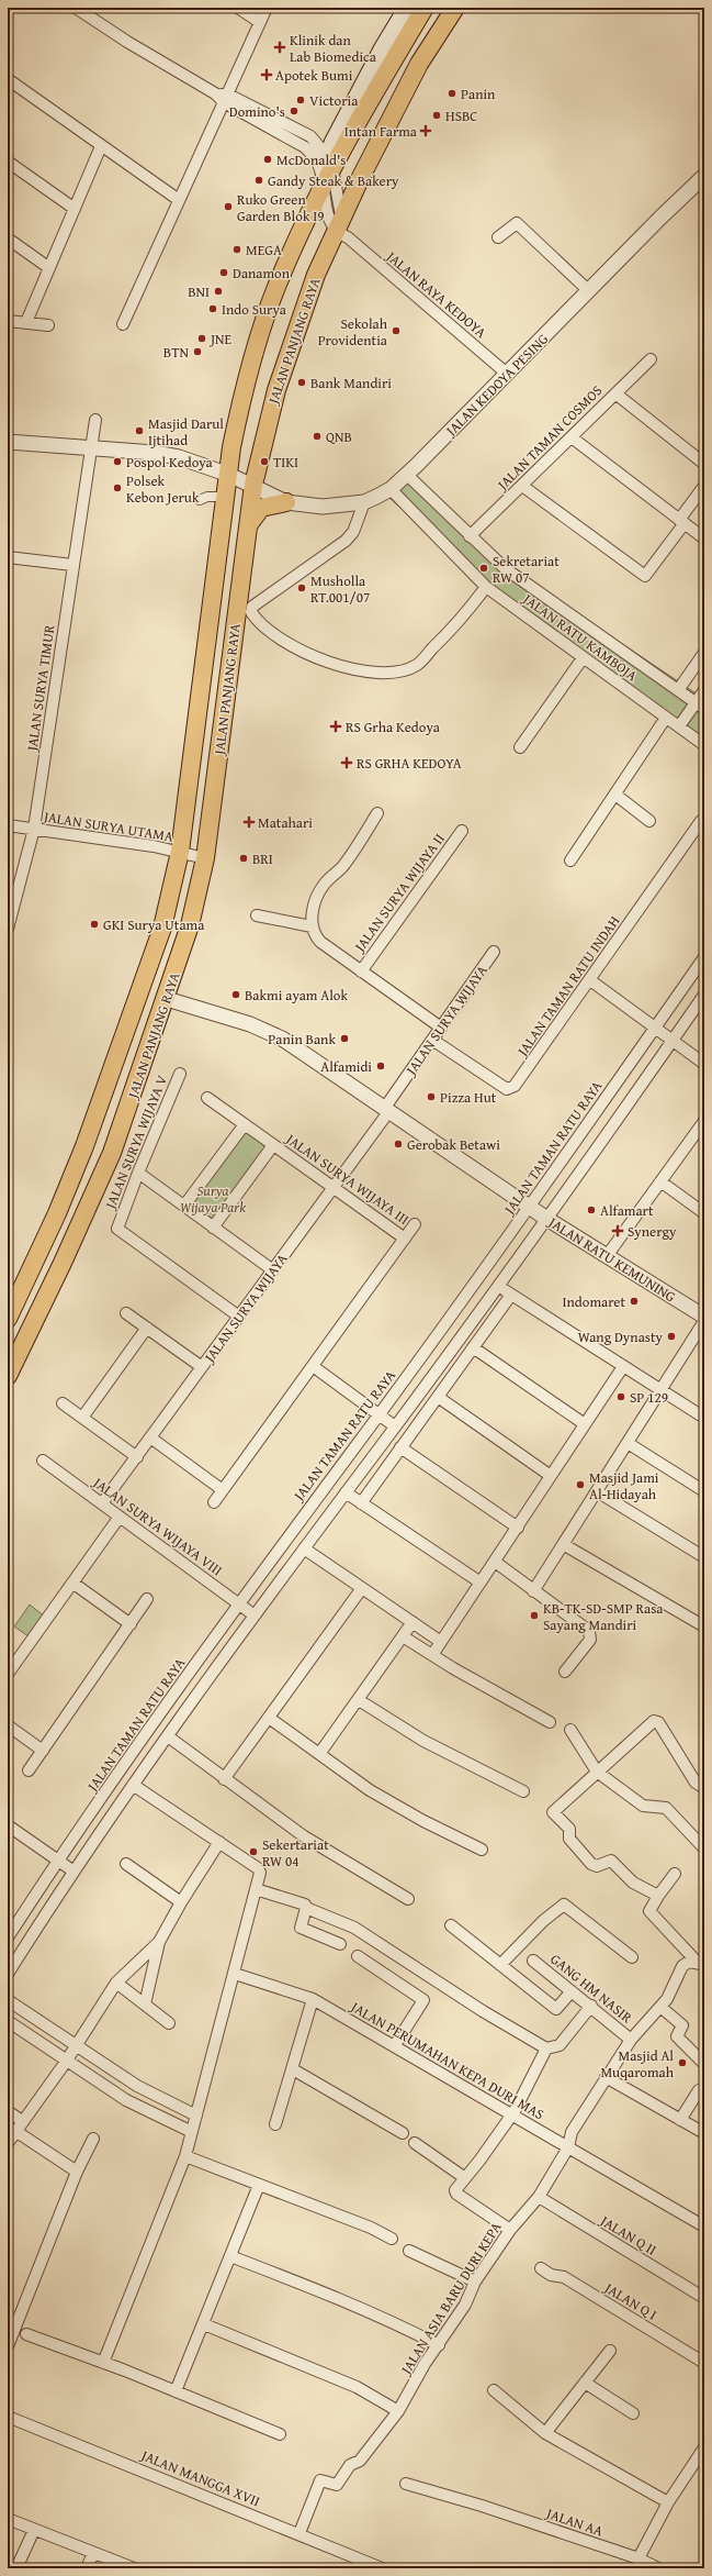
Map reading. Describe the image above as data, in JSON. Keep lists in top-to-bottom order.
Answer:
{
  "streets": {
    "main road": ["JALAN PANJANG RAYA"],
    "street": [
      "JALAN RAYA KEDOYA",
      "JALAN KEDOYA PESING",
      "JALAN TAMAN COSMOS",
      "JALAN RATU KAMBOJA",
      "JALAN SURYA TIMUR",
      "JALAN SURYA UTAMA",
      "JALAN SURYA WIJAYA II",
      "JALAN TAMAN RATU INDAH",
      "JALAN SURYA WIJAYA",
      "JALAN SURYA WIJAYA V",
      "JALAN TAMAN RATU RAYA",
      "JALAN SURYA WIJAYA III",
      "JALAN RATU KEMUNING",
      "JALAN SURYA WIJAYA VIII",
      "GANG HM NASIR",
      "JALAN PERUMAHAN KEPA DURI MAS",
      "JALAN Q II",
      "JALAN ASIA BARU DURI KEPA",
      "JALAN Q I",
      "JALAN MANGGA XVII",
      "JALAN AA"
    ]
  },
  "crossings": [
    ["JALAN RAYA KEDOYA", "JALAN PANJANG RAYA"],
    ["JALAN RAYA KEDOYA", "JALAN KEDOYA PESING"],
    ["JALAN PANJANG RAYA", "JALAN KEDOYA PESING"],
    ["JALAN PANJANG RAYA", "JALAN SURYA UTAMA"],
    ["JALAN KEDOYA PESING", "JALAN RATU KAMBOJA"],
    ["JALAN KEDOYA PESING", "JALAN SURYA TIMUR"],
    ["JALAN TAMAN COSMOS", "JALAN RATU KAMBOJA"],
    ["JALAN SURYA TIMUR", "JALAN SURYA UTAMA"],
    ["JALAN TAMAN RATU INDAH", "JALAN SURYA WIJAYA"],
    ["JALAN SURYA WIJAYA", "JALAN SURYA WIJAYA V"],
    ["JALAN SURYA WIJAYA", "JALAN SURYA WIJAYA III"],
    ["JALAN SURYA WIJAYA", "JALAN SURYA WIJAYA VIII"],
    ["JALAN TAMAN RATU RAYA", "JALAN RATU KEMUNING"],
    ["JALAN TAMAN RATU RAYA", "JALAN SURYA WIJAYA VIII"],
    ["GANG HM NASIR", "JALAN ASIA BARU DURI KEPA"],
    ["JALAN PERUMAHAN KEPA DURI MAS", "JALAN ASIA BARU DURI KEPA"],
    ["JALAN Q II", "JALAN ASIA BARU DURI KEPA"],
    ["JALAN ASIA BARU DURI KEPA", "JALAN MANGGA XVII"]
  ],
  "parks": ["Surya Wijaya Park"],
  "places": {
    "health": [
      "Klinik dan Lab Biomedica",
      "Apotek Bumi",
      "Intan Farma",
      "RS Grha Kedoya",
      "RS GRHA KEDOYA",
      "Matahari",
      "Synergy"
    ],
    "other": [
      "Panin",
      "Victoria",
      "Domino's",
      "HSBC",
      "McDonald's",
      "Gandy Steak & Bakery",
      "Ruko Green Garden Blok I9",
      "MEGA",
      "Danamon",
      "BNI",
      "Indo Surya",
      "Sekolah Providentia",
      "JNE",
      "BTN",
      "Bank Mandiri",
      "Masjid Darul Ijtihad",
      "QNB",
      "Pospol Kedoya",
      "TIKI",
      "Polsek Kebon Jeruk",
      "Sekretariat RW 07",
      "Musholla RT.001/07",
      "BRI",
      "GKI Surya Utama",
      "Bakmi ayam Alok",
      "Panin Bank",
      "Alfamidi",
      "Pizza Hut",
      "Gerobak Betawi",
      "Alfamart",
      "Indomaret",
      "Wang Dynasty",
      "SP 129",
      "Masjid Jami Al-Hidayah",
      "KB-TK-SD-SMP Rasa Sayang Mandiri",
      "Sekertariat RW 04",
      "Masjid Al Muqaromah"
    ]
  }
}
